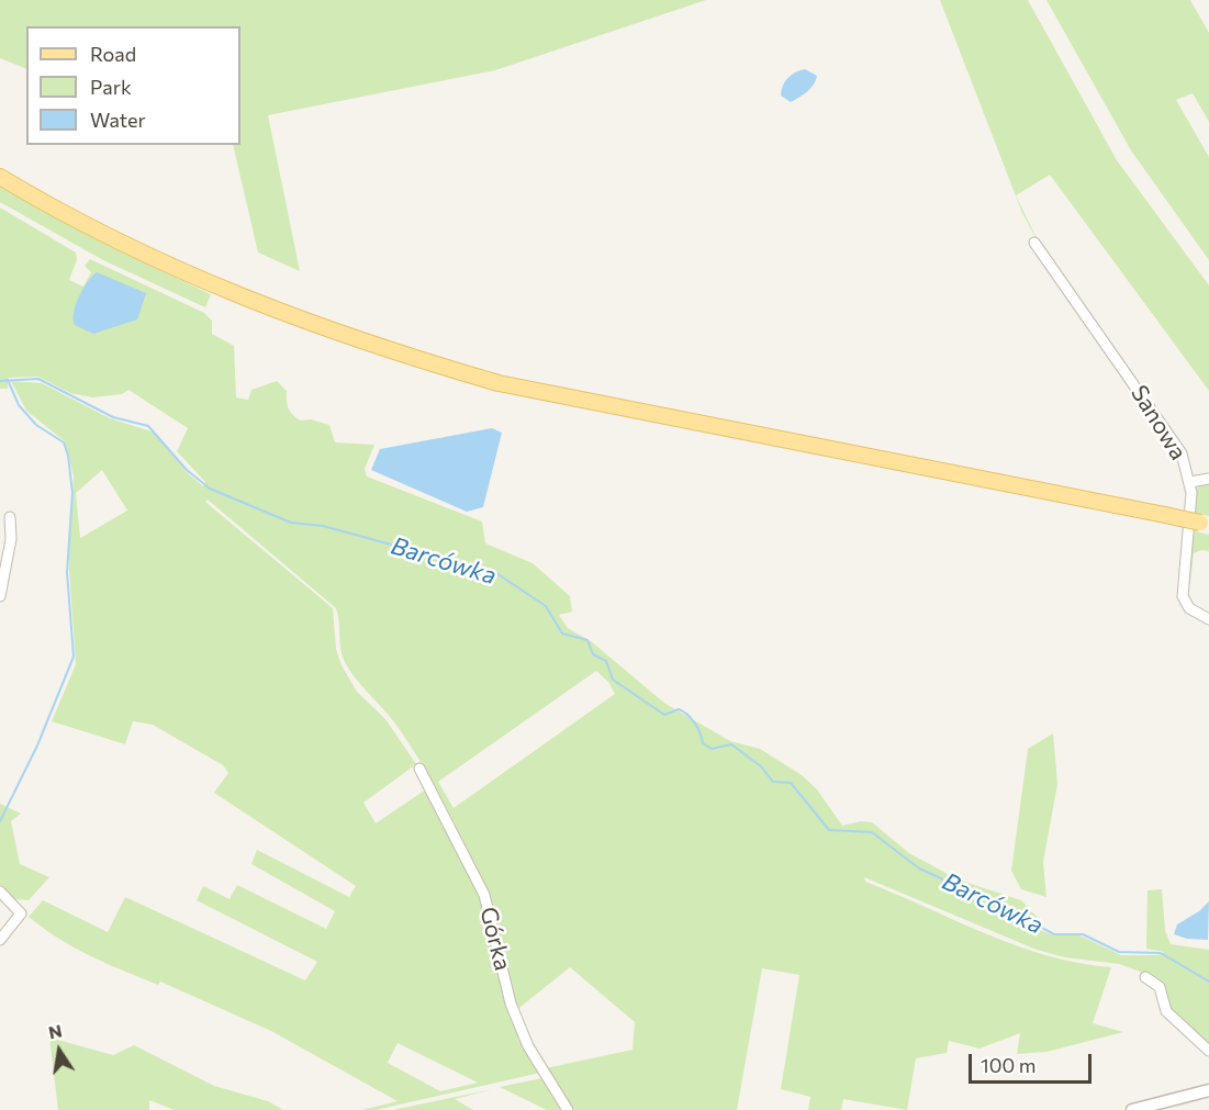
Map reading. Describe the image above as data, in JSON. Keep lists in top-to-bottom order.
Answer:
{
  "streets": {
    "street": ["Sanowa", "Górka"]
  },
  "water": ["Barcówka"],
  "legend": ["Road", "Park", "Water"],
  "scale_bar": "100 m",
  "north": "top"
}
